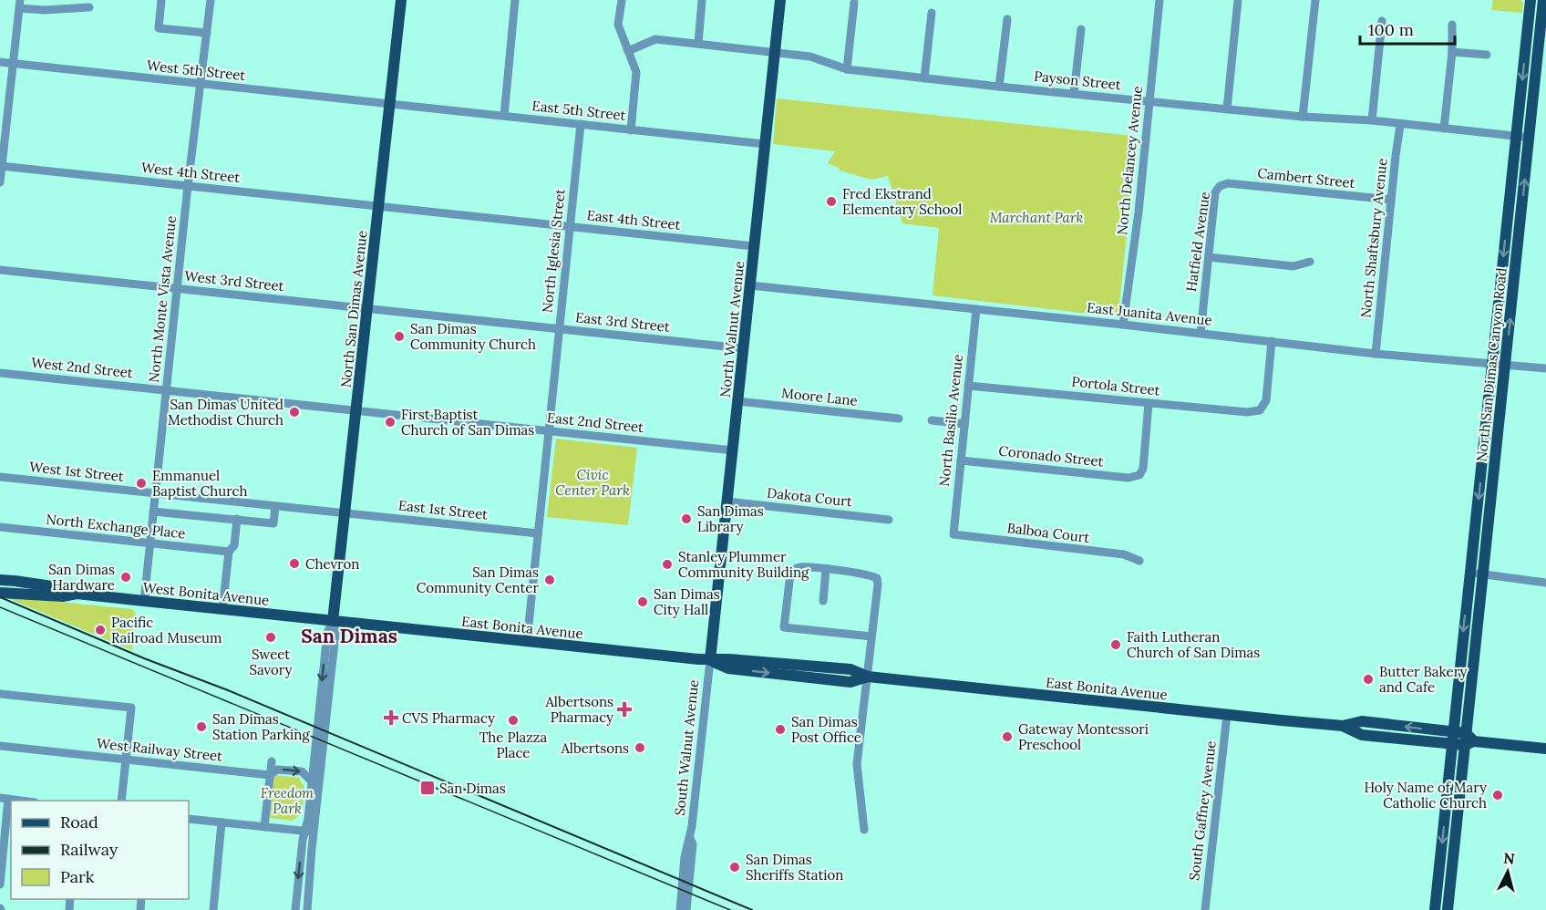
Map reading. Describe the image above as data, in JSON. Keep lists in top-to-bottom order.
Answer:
{
  "streets": {
    "main road": [
      "North San Dimas Avenue",
      "North Walnut Avenue",
      "North San Dimas Canyon Road",
      "West Bonita Avenue",
      "East Bonita Avenue"
    ],
    "street": [
      "West 5th Street",
      "Payson Street",
      "East 5th Street",
      "North Delancey Avenue",
      "West 4th Street",
      "Cambert Street",
      "East 4th Street",
      "North Shaftsbury Avenue",
      "Hatfield Avenue",
      "North Iglesia Street",
      "West 3rd Street",
      "North Monte Vista Avenue",
      "East Juanita Avenue",
      "East 3rd Street",
      "West 2nd Street",
      "Portola Street",
      "Moore Lane",
      "North Basilio Avenue",
      "East 2nd Street",
      "Coronado Street",
      "West 1st Street",
      "Dakota Court",
      "East 1st Street",
      "North Exchange Place",
      "Balboa Court",
      "South Walnut Avenue",
      "West Railway Street",
      "South Gaffney Avenue"
    ]
  },
  "crossings": [
    ["West 5th Street", "East 5th Street"],
    ["West 5th Street", "North Monte Vista Avenue"],
    ["West 5th Street", "North San Dimas Avenue"],
    ["Payson Street", "North Delancey Avenue"],
    ["Payson Street", "North Shaftsbury Avenue"],
    ["Payson Street", "North Walnut Avenue"],
    ["Payson Street", "North San Dimas Canyon Road"],
    ["East 5th Street", "North Iglesia Street"],
    ["East 5th Street", "North San Dimas Avenue"],
    ["East 5th Street", "North Walnut Avenue"],
    ["North Delancey Avenue", "East Juanita Avenue"],
    ["West 4th Street", "East 4th Street"],
    ["West 4th Street", "North Monte Vista Avenue"],
    ["West 4th Street", "North San Dimas Avenue"],
    ["Cambert Street", "North Shaftsbury Avenue"],
    ["Cambert Street", "Hatfield Avenue"],
    ["East 4th Street", "North Iglesia Street"],
    ["East 4th Street", "North San Dimas Avenue"],
    ["East 4th Street", "North Walnut Avenue"],
    ["North Shaftsbury Avenue", "East Juanita Avenue"],
    ["Hatfield Avenue", "East Juanita Avenue"],
    ["North Iglesia Street", "East 3rd Street"],
    ["North Iglesia Street", "East 2nd Street"],
    ["North Iglesia Street", "East 1st Street"],
    ["North Iglesia Street", "East Bonita Avenue"],
    ["West 3rd Street", "North Monte Vista Avenue"],
    ["West 3rd Street", "North San Dimas Avenue"],
    ["West 3rd Street", "East 3rd Street"],
    ["North Monte Vista Avenue", "West 2nd Street"],
    ["North Monte Vista Avenue", "West 1st Street"],
    ["North Monte Vista Avenue", "North Exchange Place"],
    ["North Monte Vista Avenue", "West Bonita Avenue"],
    ["North San Dimas Avenue", "East 3rd Street"],
    ["North San Dimas Avenue", "West 2nd Street"],
    ["North San Dimas Avenue", "East 2nd Street"],
    ["North San Dimas Avenue", "West 1st Street"],
    ["North San Dimas Avenue", "East 1st Street"],
    ["North San Dimas Avenue", "West Bonita Avenue"],
    ["North San Dimas Avenue", "East Bonita Avenue"],
    ["East Juanita Avenue", "North Walnut Avenue"],
    ["East Juanita Avenue", "North San Dimas Canyon Road"],
    ["East Juanita Avenue", "Portola Street"],
    ["East Juanita Avenue", "North Basilio Avenue"],
    ["East 3rd Street", "North Walnut Avenue"],
    ["North Walnut Avenue", "Moore Lane"],
    ["North Walnut Avenue", "East 2nd Street"],
    ["North Walnut Avenue", "Dakota Court"],
    ["North Walnut Avenue", "East Bonita Avenue"],
    ["North Walnut Avenue", "South Walnut Avenue"],
    ["North San Dimas Canyon Road", "East Bonita Avenue"],
    ["West 2nd Street", "East 2nd Street"],
    ["Portola Street", "North Basilio Avenue"],
    ["Portola Street", "Coronado Street"],
    ["North Basilio Avenue", "Coronado Street"],
    ["North Basilio Avenue", "Balboa Court"],
    ["West 1st Street", "East 1st Street"],
    ["West 1st Street", "North Exchange Place"],
    ["West Bonita Avenue", "East Bonita Avenue"],
    ["East Bonita Avenue", "South Walnut Avenue"],
    ["East Bonita Avenue", "South Gaffney Avenue"]
  ],
  "districts": ["San Dimas"],
  "parks": ["Marchant Park", "Civic Center Park", "Freedom Park"],
  "places": {
    "other": [
      "Fred Ekstrand Elementary School",
      "San Dimas Community Church",
      "San Dimas United Methodist Church",
      "First Baptist Church of San Dimas",
      "Emmanuel Baptist Church",
      "San Dimas Library",
      "Chevron",
      "Stanley Plummer Community Building",
      "San Dimas Hardware",
      "San Dimas Community Center",
      "San Dimas City Hall",
      "Pacific Railroad Museum",
      "Sweet Savory",
      "Faith Lutheran Church of San Dimas",
      "Butter Bakery and Cafe",
      "The Plazza Place",
      "San Dimas Station Parking",
      "San Dimas Post Office",
      "Gateway Montessori Preschool",
      "Albertsons",
      "Holy Name of Mary Catholic Church",
      "San Dimas Sheriffs Station"
    ],
    "health": ["Albertsons Pharmacy", "CVS Pharmacy"],
    "transit": ["San Dimas"]
  },
  "legend": ["Road", "Railway", "Park"],
  "scale_bar": "100 m",
  "north": "top"
}
